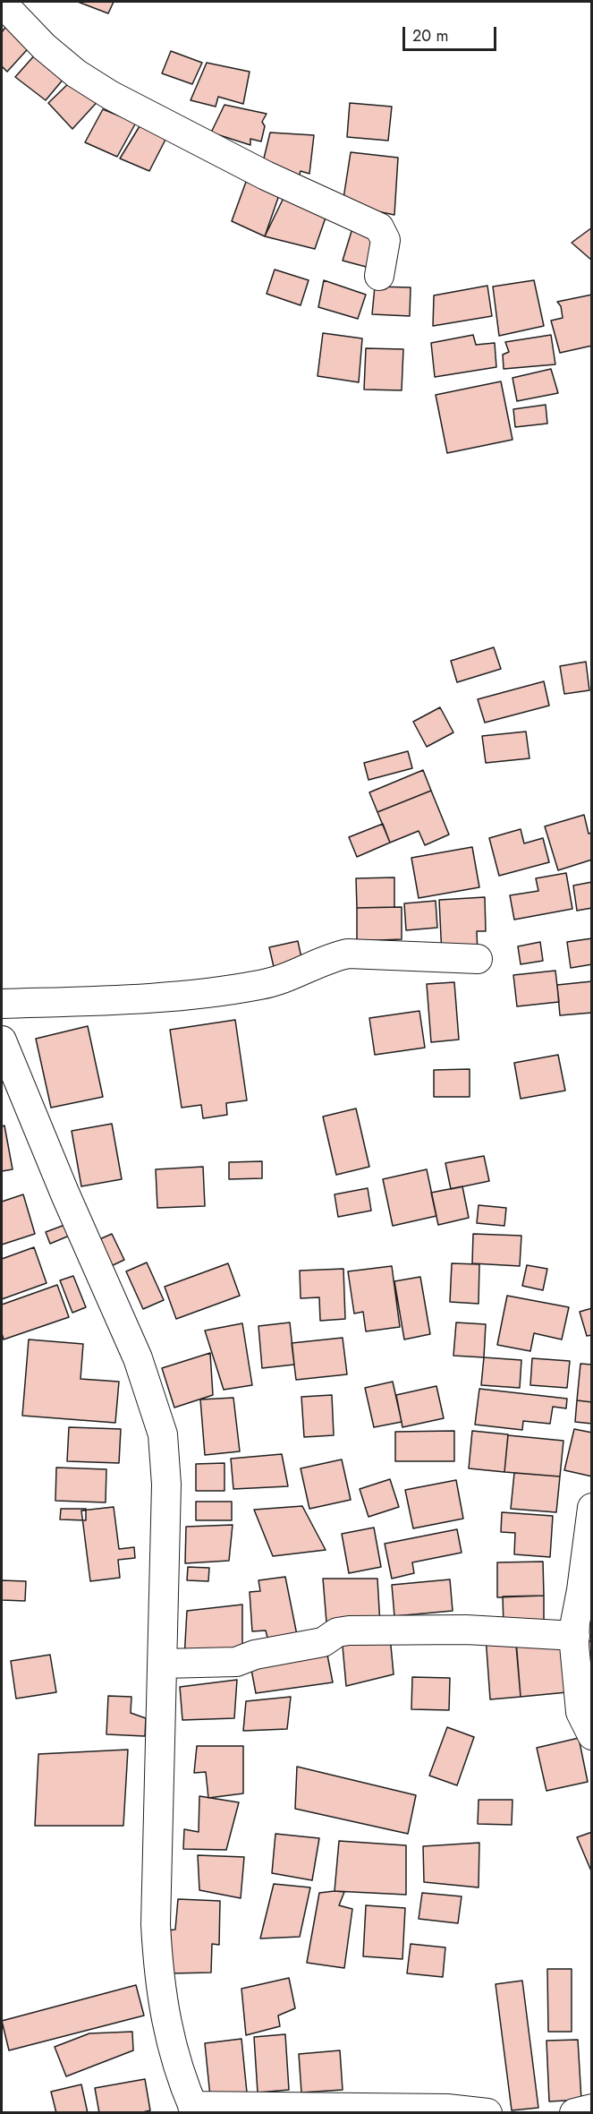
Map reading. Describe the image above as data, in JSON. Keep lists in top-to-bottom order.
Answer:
{
  "scale_bar": "20 m"
}
